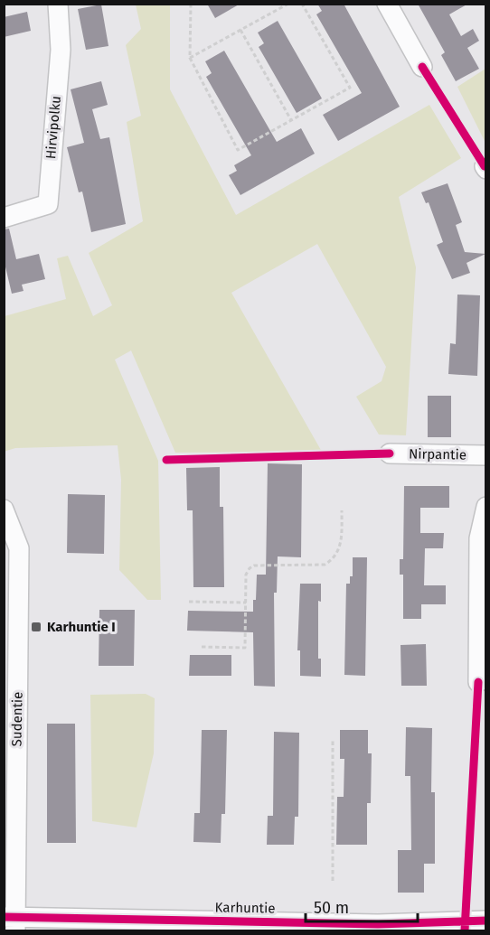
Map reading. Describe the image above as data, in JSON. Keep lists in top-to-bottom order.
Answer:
{
  "streets": {
    "street": [
      "Hirvipolku",
      "Nirpantie",
      "Sudentie",
      "Karhuntie"
    ]
  },
  "crossings": [
    ["Sudentie", "Karhuntie"]
  ],
  "places": {
    "transit": ["Karhuntie I"]
  },
  "scale_bar": "50 m"
}
